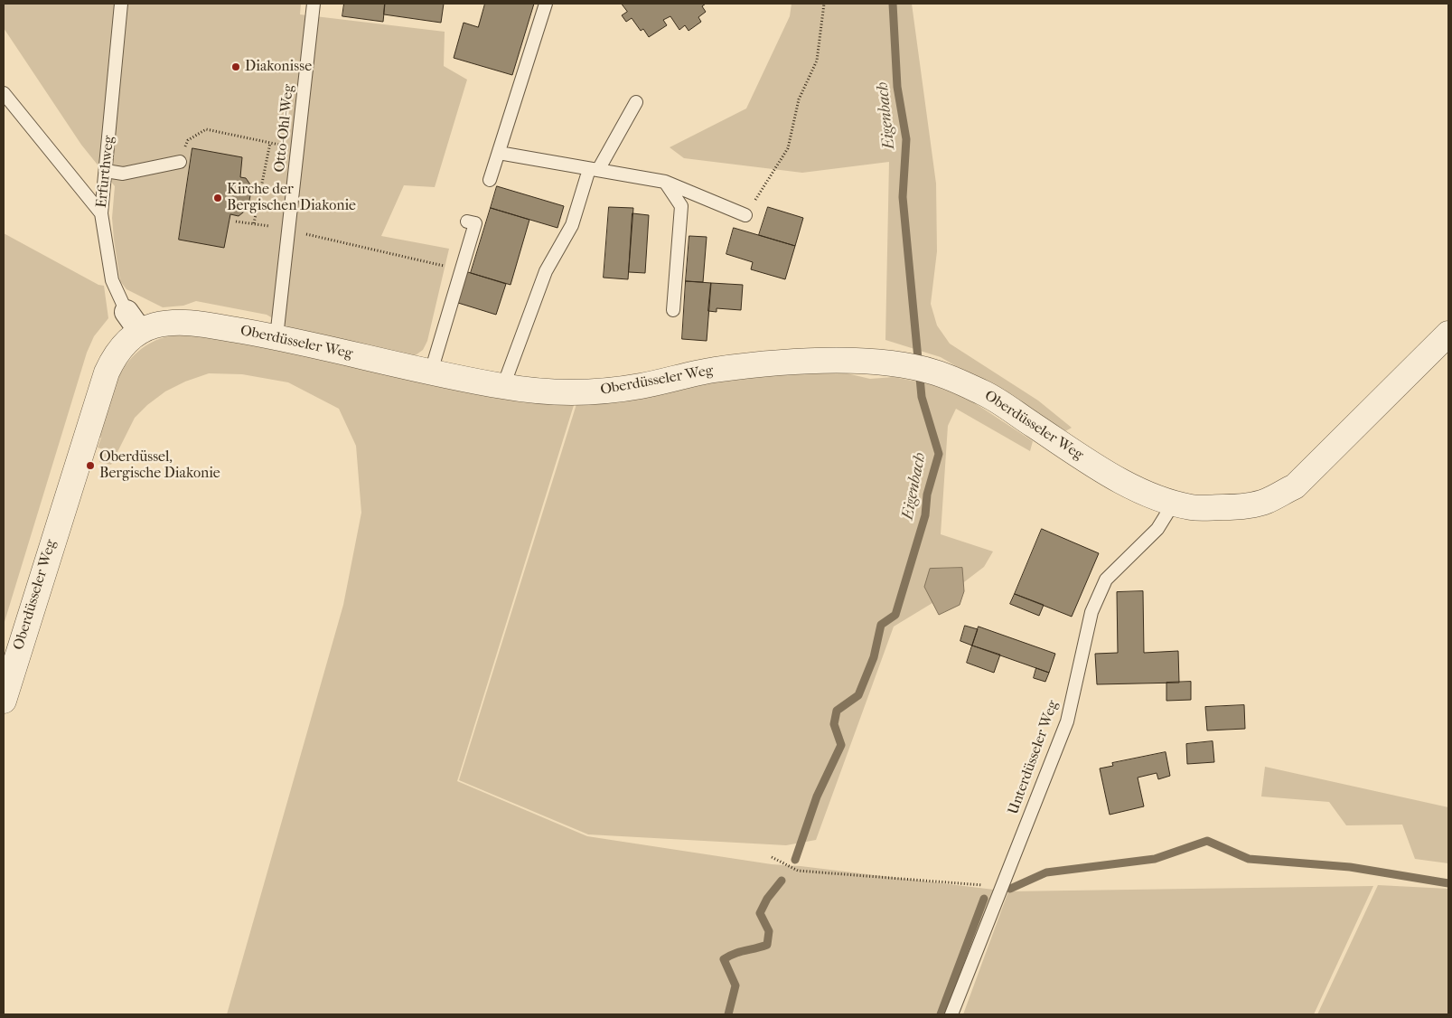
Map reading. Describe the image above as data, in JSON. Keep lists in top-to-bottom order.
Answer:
{
  "streets": {
    "street": ["Oberdüsseler Weg"],
    "lane": ["Otto-Ohl-Weg", "Erfurthweg", "Unterdüsseler Weg"]
  },
  "crossings": [
    ["Otto-Ohl-Weg", "Oberdüsseler Weg"],
    ["Erfurthweg", "Oberdüsseler Weg"],
    ["Oberdüsseler Weg", "Unterdüsseler Weg"]
  ],
  "water": ["Eigenbach"],
  "places": ["Diakonisse", "Kirche der Bergischen Diakonie", "Oberdüssel, Bergische Diakonie"]
}
